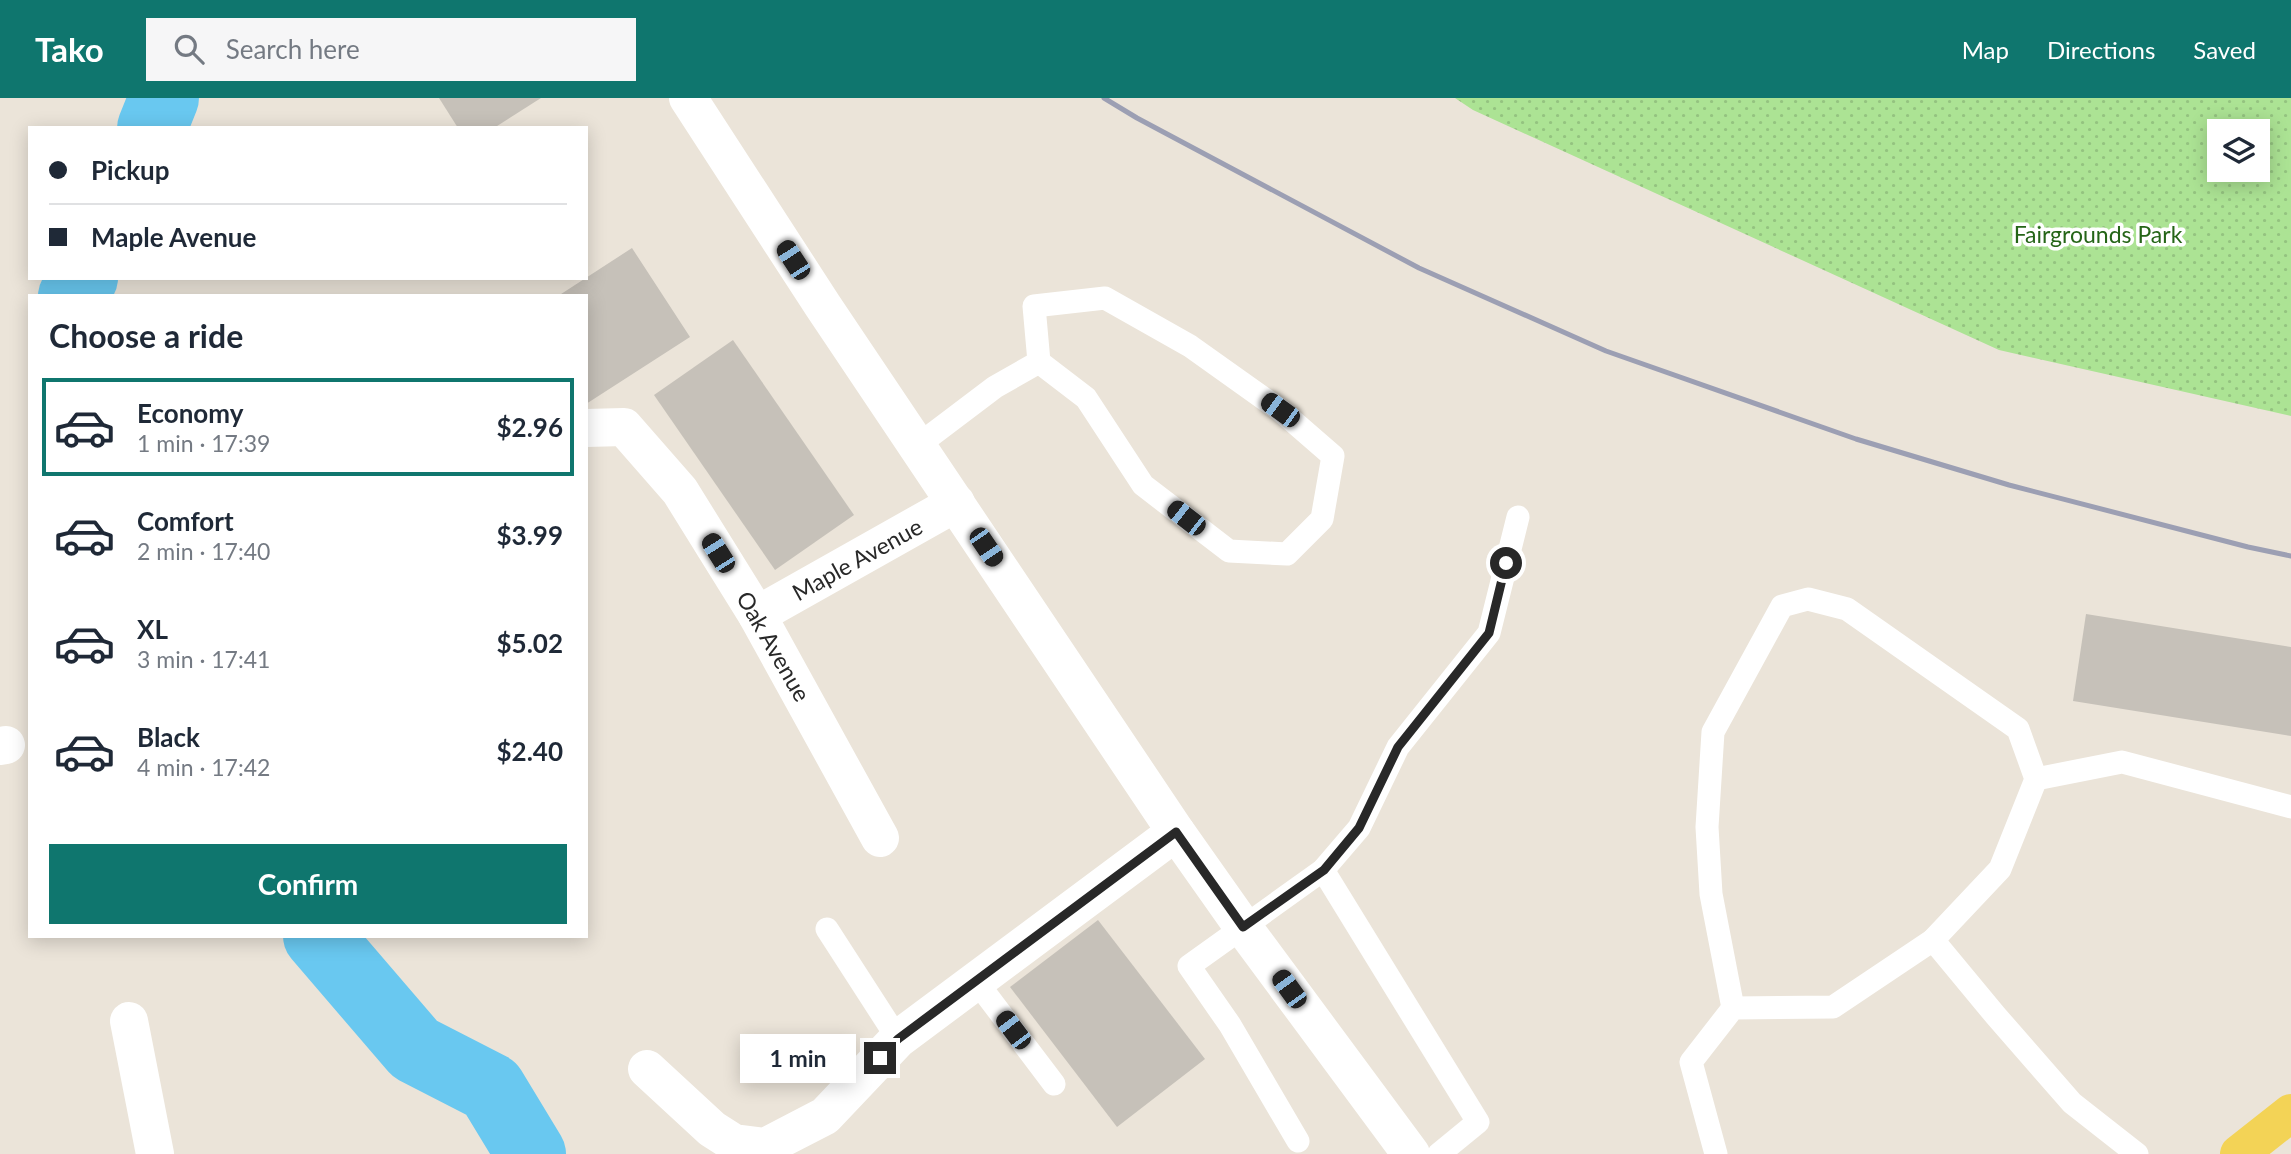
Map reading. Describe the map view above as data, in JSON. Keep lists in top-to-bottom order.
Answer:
{
  "streets": {
    "street": ["Maple Avenue", "Oak Avenue"]
  },
  "crossings": [
    ["Maple Avenue", "Oak Avenue"]
  ],
  "parks": ["Fairgrounds Park"],
  "page": {
    "header": "Tako",
    "search": "Search here",
    "nav": ["Map", "Directions", "Saved"],
    "banner": ["Pickup", "Maple Avenue"],
    "heading": "Choose a ride",
    "list": [
      {
        "name": "Economy",
        "note": "1 min · 17:39",
        "value": "$2.96"
      },
      {
        "name": "Comfort",
        "note": "2 min · 17:40",
        "value": "$3.99"
      },
      {
        "name": "XL",
        "note": "3 min · 17:41",
        "value": "$5.02"
      },
      {
        "name": "Black",
        "note": "4 min · 17:42",
        "value": "$2.40"
      }
    ],
    "buttons": "Confirm",
    "bubble": "1 min"
  }
}
